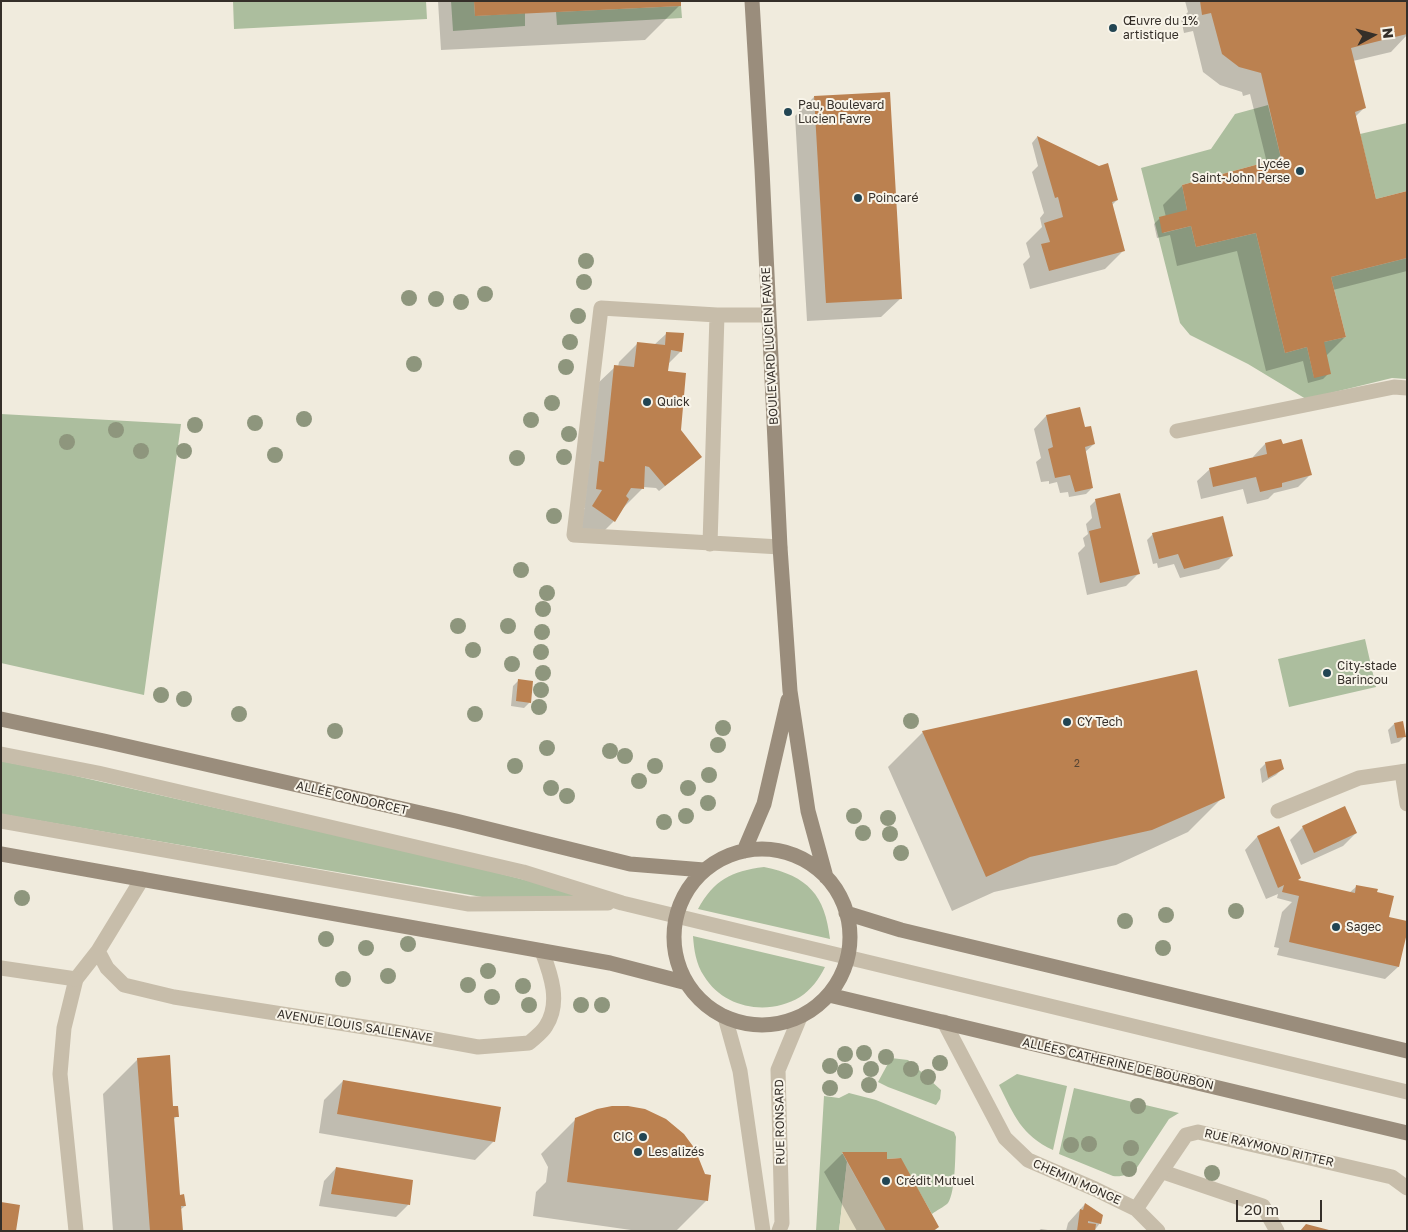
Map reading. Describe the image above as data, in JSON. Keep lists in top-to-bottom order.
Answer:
{
  "streets": {
    "main road": ["BOULEVARD LUCIEN FAVRE", "ALLÉE CONDORCET", "ALLÉES CATHERINE DE BOURBON"],
    "street": [
      "AVENUE LOUIS SALLENAVE",
      "RUE RONSARD",
      "RUE RAYMOND RITTER",
      "CHEMIN MONGE"
    ]
  },
  "crossings": [
    ["ALLÉES CATHERINE DE BOURBON", "CHEMIN MONGE"],
    ["RUE RAYMOND RITTER", "CHEMIN MONGE"]
  ],
  "places": [
    "Œuvre du 1% artistique",
    "Pau, Boulevard Lucien Favre",
    "Lycée Saint-John Perse",
    "Poincaré",
    "Quick",
    "City-stade Barincou",
    "CY Tech",
    "Sagec",
    "CIC",
    "Les alizés",
    "Crédit Mutuel"
  ],
  "house_numbers": ["2"],
  "scale_bar": "20 m",
  "north": "right"
}
